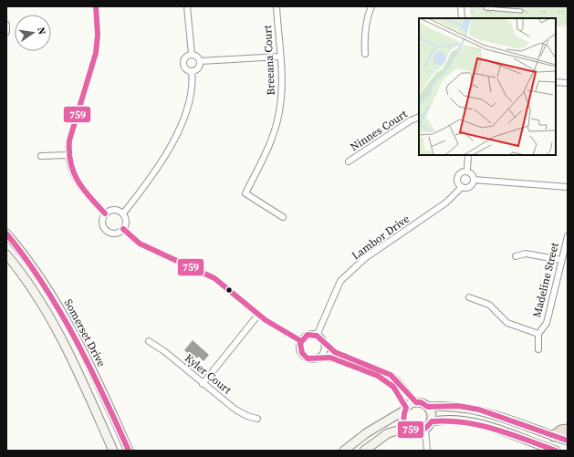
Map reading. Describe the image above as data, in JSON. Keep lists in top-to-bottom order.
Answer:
{
  "streets": {
    "main road": ["Somerset Drive"],
    "street": [
      "Breeana Court",
      "Ninnes Court",
      "Lambor Drive",
      "Madeline Street",
      "Kyler Court"
    ]
  },
  "lines": ["transit line 759"],
  "north": "right"
}
